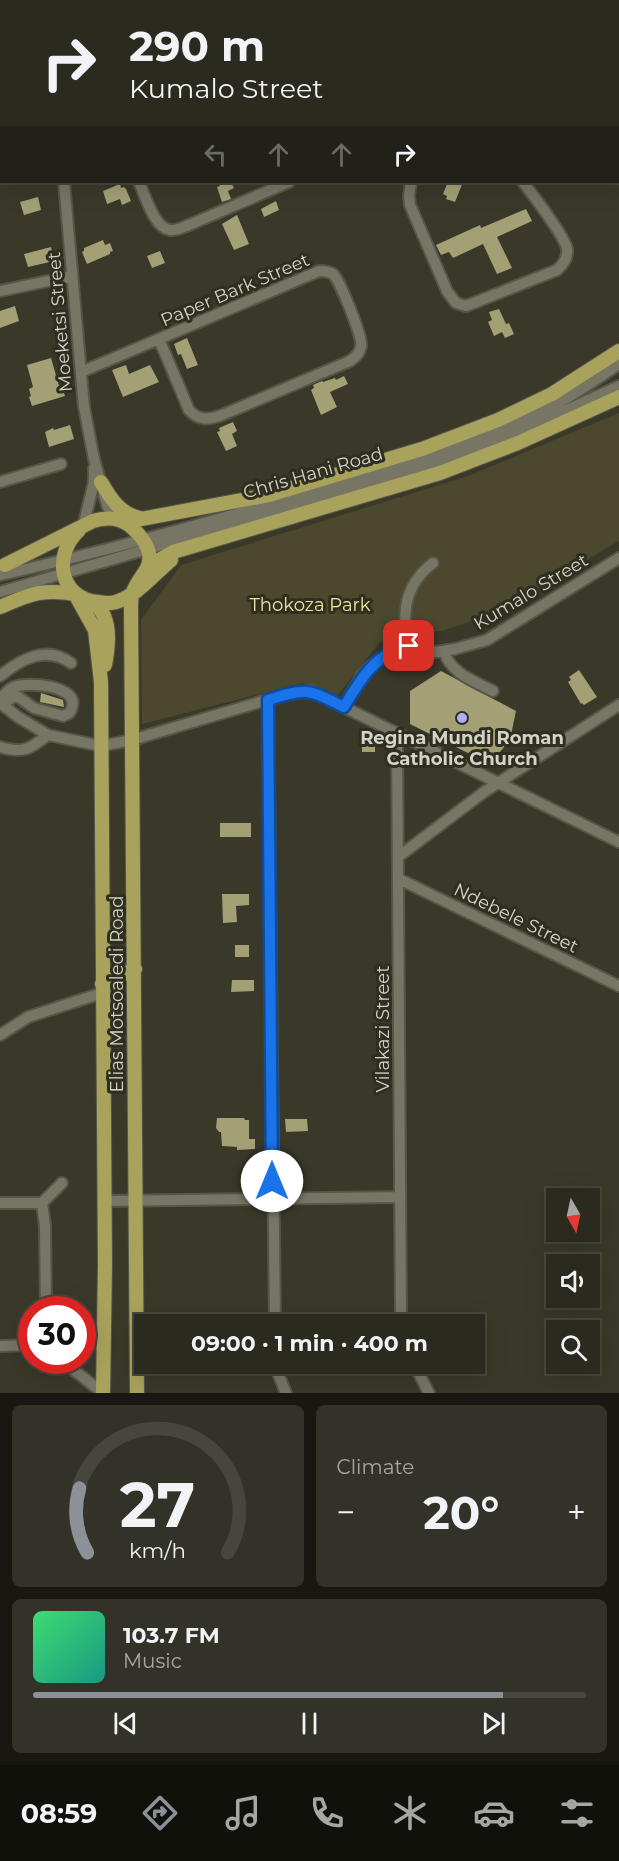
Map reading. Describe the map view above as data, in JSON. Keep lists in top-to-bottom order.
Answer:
{
  "streets": {
    "main road": ["Chris Hani Road", "Elias Motsoaledi Road"],
    "street": [
      "Paper Bark Street",
      "Moeketsi Street",
      "Kumalo Street",
      "Ndebele Street",
      "Vilakazi Street"
    ]
  },
  "crossings": [
    ["Paper Bark Street", "Moeketsi Street"],
    ["Moeketsi Street", "Chris Hani Road"],
    ["Chris Hani Road", "Elias Motsoaledi Road"],
    ["Ndebele Street", "Vilakazi Street"]
  ],
  "parks": ["Thokoza Park"],
  "places": ["Regina Mundi Roman Catholic Church"],
  "north": "bottom",
  "page": {
    "turn": ["290 m", "Kumalo Street"],
    "limit": "30",
    "trip": "09:00 · 1 min · 400 m",
    "tile": "Climate",
    "heat": ["−", "20°", "+"],
    "song": ["103.7 FM", "Music"],
    "tabs": "08:59",
    "gauge": ["27", "km/h"]
  }
}
